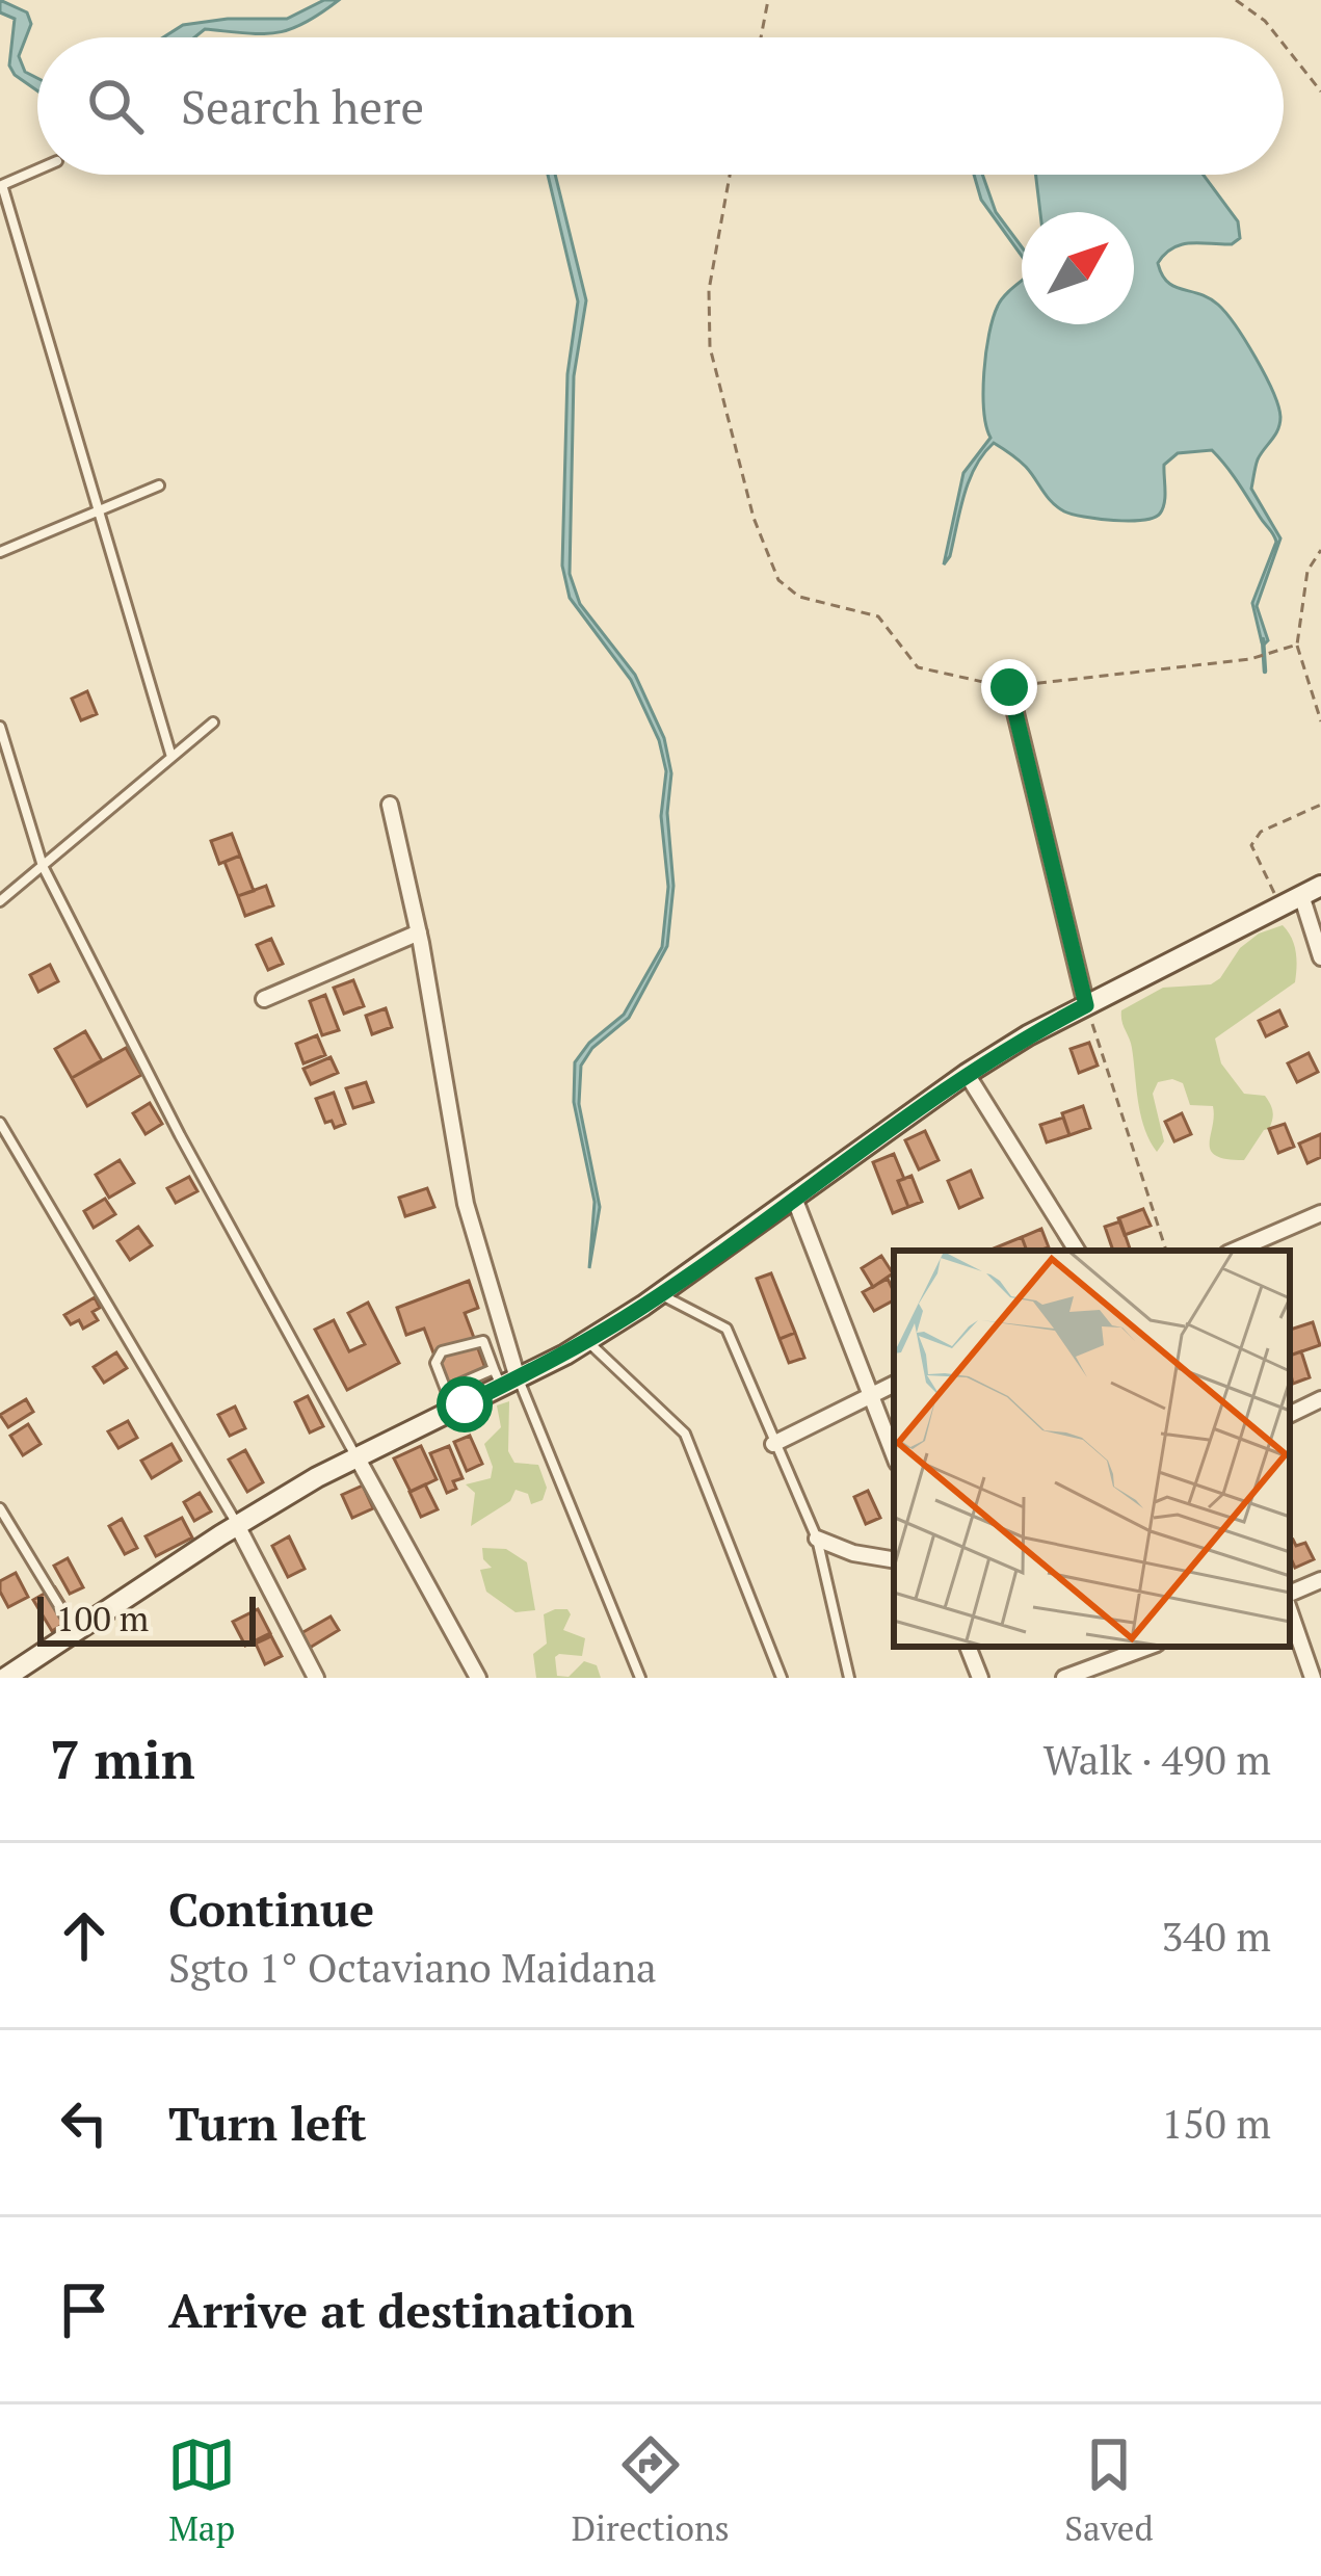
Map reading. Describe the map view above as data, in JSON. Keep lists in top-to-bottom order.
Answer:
{
  "scale_bar": "100 m",
  "north": "top right",
  "page": {
    "search": "Search here",
    "scale": "100 m",
    "heading": ["7 min", "Walk · 490 m"],
    "list": [
      ["Continue", "Sgto 1° Octaviano Maidana", "340 m"],
      ["Turn left", "150 m"],
      "Arrive at destination"
    ],
    "nav": ["Map", "Directions", "Saved"]
  }
}
